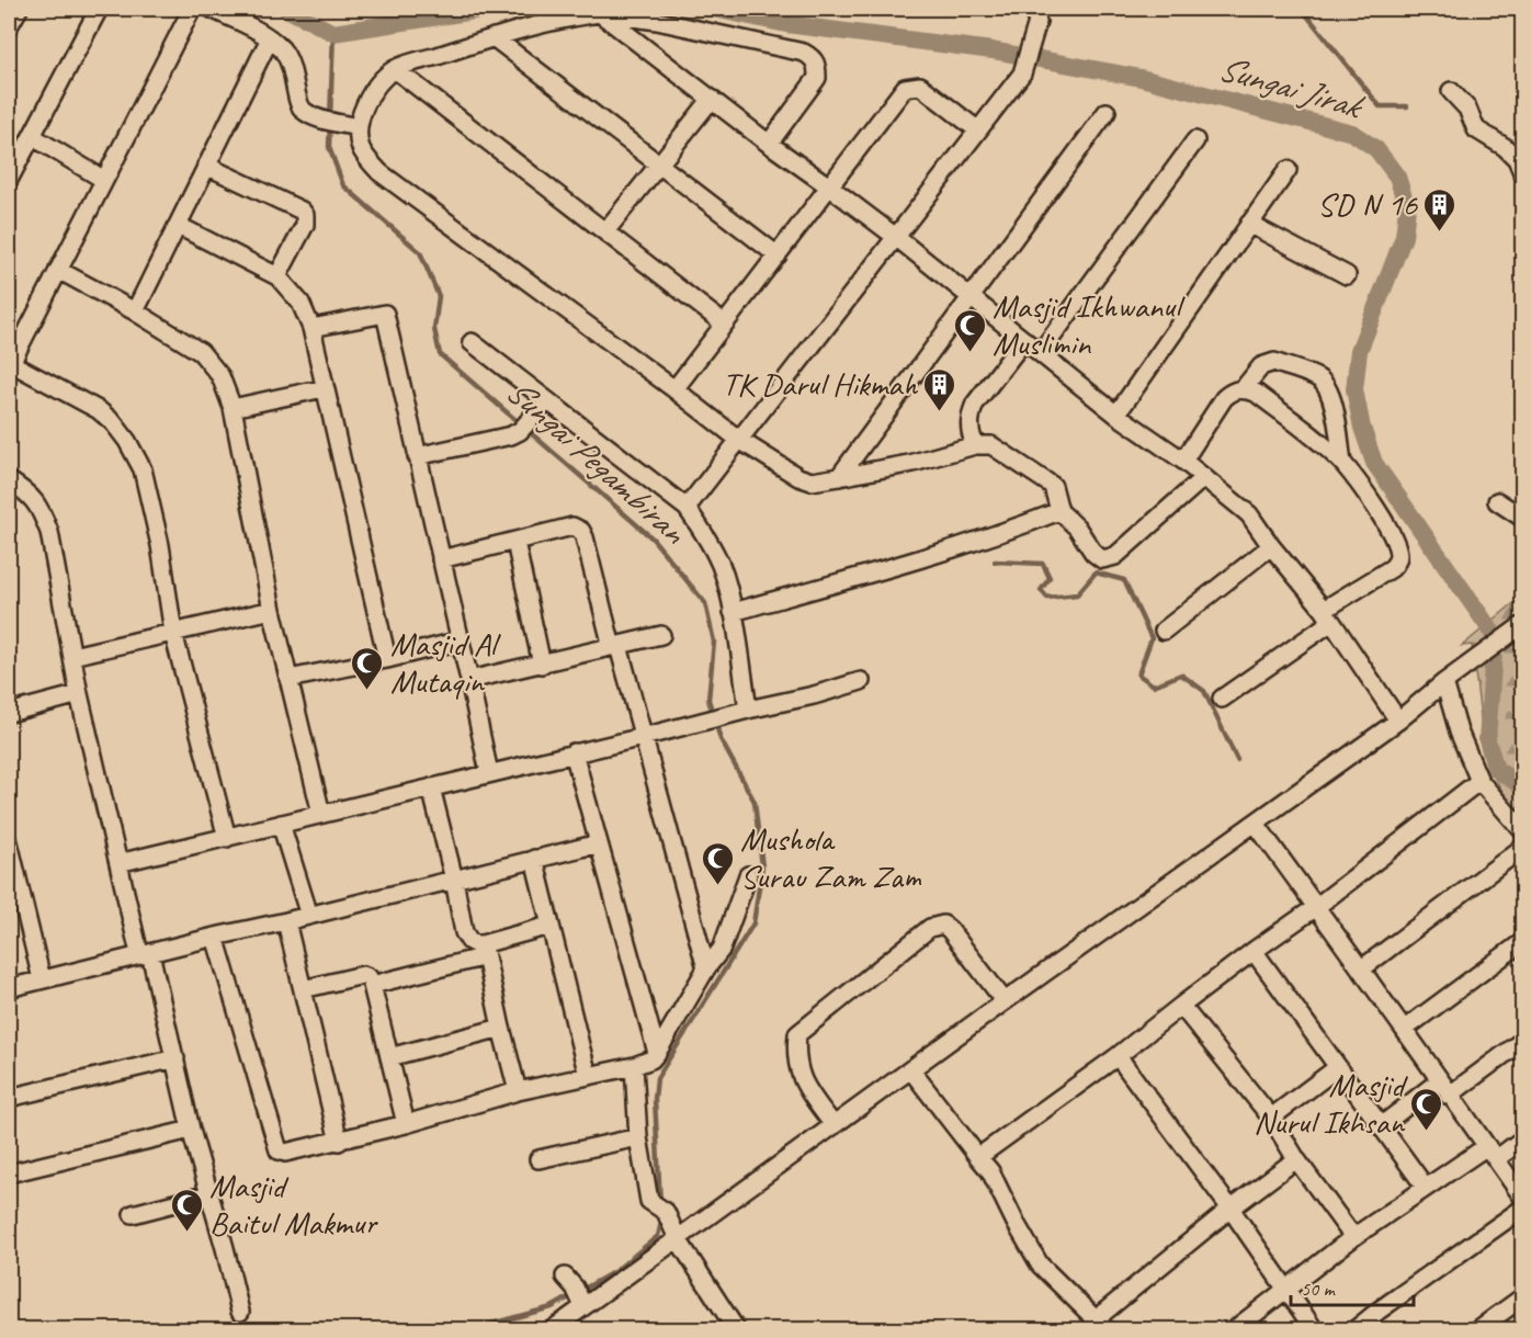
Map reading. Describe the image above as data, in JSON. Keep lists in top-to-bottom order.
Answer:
{
  "water": ["Sungai Jirak", "Sungai Pegambiran"],
  "places": {
    "building": ["SD N 16", "TK Darul Hikmah"],
    "mosque": [
      "Masjid Ikhwanul Muslimin",
      "Masjid Al Mutaqin",
      "Mushola Surau Zam Zam",
      "Masjid Nurul Ikhsan",
      "Masjid Baitul Makmur"
    ]
  },
  "scale_bar": "50 m"
}
